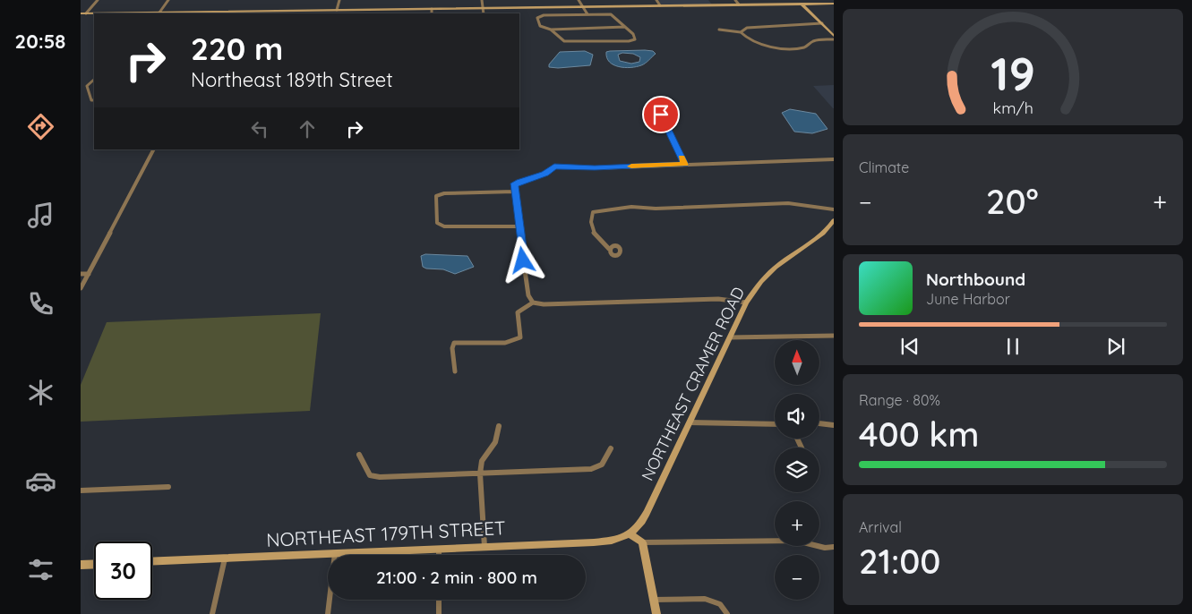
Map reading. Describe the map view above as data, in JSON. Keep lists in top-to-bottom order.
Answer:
{
  "streets": {
    "main road": ["NORTHEAST CRAMER ROAD", "NORTHEAST 179TH STREET"]
  },
  "crossings": [
    ["NORTHEAST CRAMER ROAD", "NORTHEAST 179TH STREET"]
  ],
  "north": "top",
  "page": {
    "tabs": "20:58",
    "turn": ["220 m", "Northeast 189th Street"],
    "tile": [
      "Climate",
      ["Range · 80%", "400 km"],
      ["Arrival", "21:00"]
    ],
    "heat": ["−", "20°", "+"],
    "song": ["Northbound", "June Harbor"],
    "map_buttons": ["+", "−"],
    "limit": "30",
    "trip": "21:00 · 2 min · 800 m",
    "gauge": ["19", "km/h"]
  }
}
